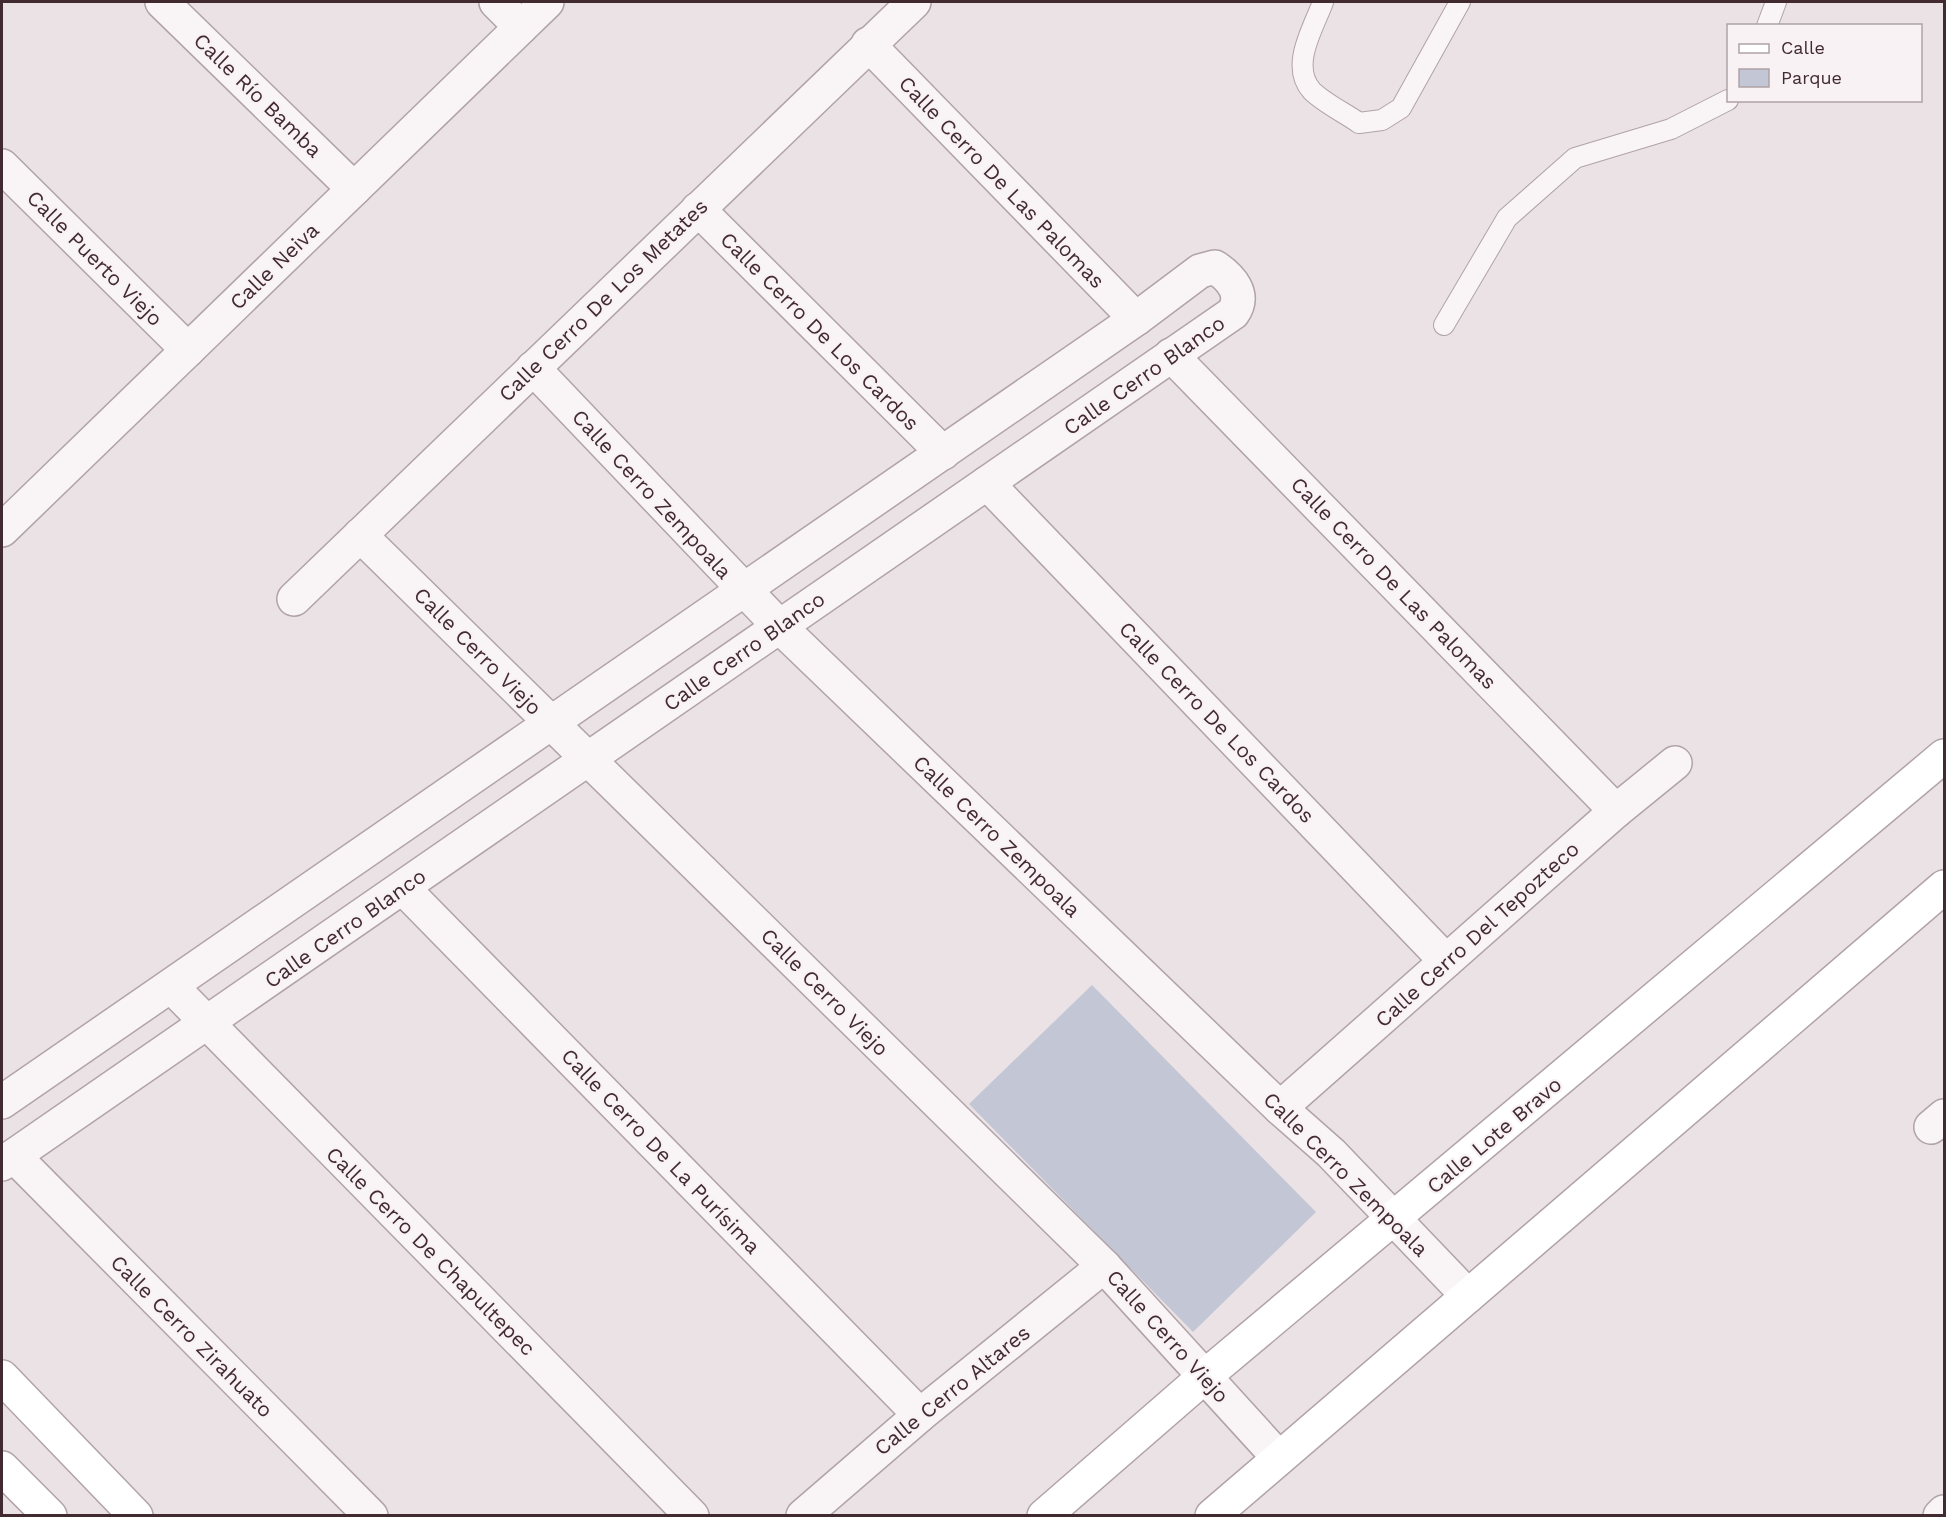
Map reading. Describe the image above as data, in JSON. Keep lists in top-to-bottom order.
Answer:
{
  "streets": {
    "main road": ["Calle Lote Bravo"],
    "street": [
      "Calle Río Bamba",
      "Calle Cerro De Las Palomas",
      "Calle Puerto Viejo",
      "Calle Neiva",
      "Calle Cerro De Los Metates",
      "Calle Cerro De Los Cardos",
      "Calle Cerro Blanco",
      "Calle Cerro Zempoala",
      "Calle Cerro Viejo",
      "Calle Cerro Del Tepozteco",
      "Calle Cerro De La Purísima",
      "Calle Cerro De Chapultepec",
      "Calle Cerro Zirahuato",
      "Calle Cerro Altares"
    ]
  },
  "crossings": [
    ["Calle Río Bamba", "Calle Neiva"],
    ["Calle Cerro De Las Palomas", "Calle Cerro De Los Metates"],
    ["Calle Cerro De Las Palomas", "Calle Cerro Blanco"],
    ["Calle Cerro De Las Palomas", "Calle Cerro Del Tepozteco"],
    ["Calle Puerto Viejo", "Calle Neiva"],
    ["Calle Cerro De Los Metates", "Calle Cerro De Los Cardos"],
    ["Calle Cerro De Los Metates", "Calle Cerro Zempoala"],
    ["Calle Cerro De Los Metates", "Calle Cerro Viejo"],
    ["Calle Cerro De Los Cardos", "Calle Cerro Blanco"],
    ["Calle Cerro De Los Cardos", "Calle Cerro Del Tepozteco"],
    ["Calle Cerro Blanco", "Calle Cerro Zempoala"],
    ["Calle Cerro Blanco", "Calle Cerro Viejo"],
    ["Calle Cerro Blanco", "Calle Cerro De La Purísima"],
    ["Calle Cerro Blanco", "Calle Cerro De Chapultepec"],
    ["Calle Cerro Blanco", "Calle Cerro Zirahuato"],
    ["Calle Cerro Zempoala", "Calle Cerro Del Tepozteco"],
    ["Calle Cerro Zempoala", "Calle Lote Bravo"],
    ["Calle Cerro Viejo", "Calle Lote Bravo"],
    ["Calle Cerro Viejo", "Calle Cerro Altares"],
    ["Calle Cerro De La Purísima", "Calle Cerro Altares"]
  ],
  "legend": ["Calle", "Parque"]
}
